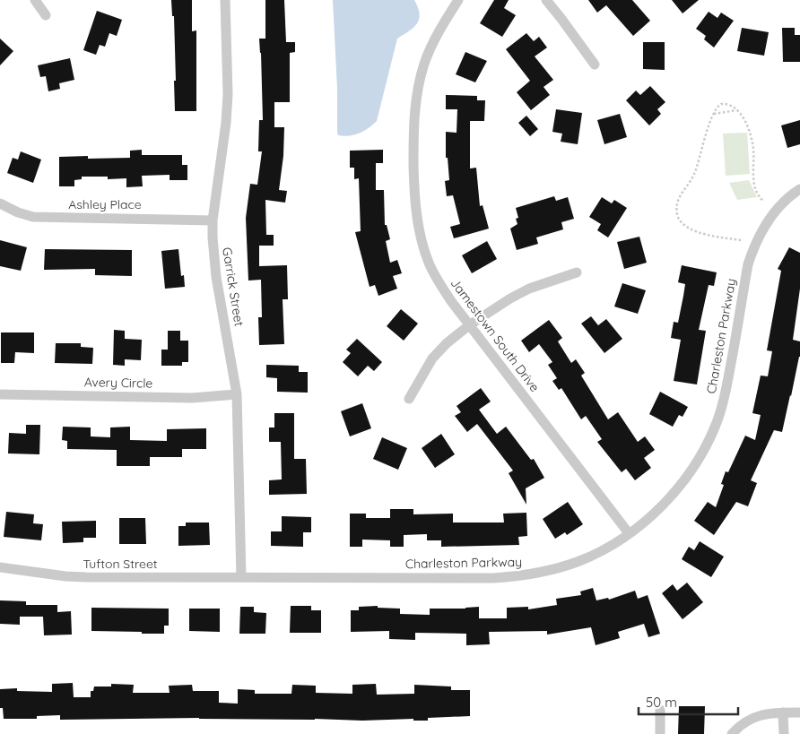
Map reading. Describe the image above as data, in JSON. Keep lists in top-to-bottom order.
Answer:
{
  "streets": {
    "street": [
      "Ashley Place",
      "Garrick Street",
      "Jamestown South Drive",
      "Charleston Parkway",
      "Avery Circle",
      "Tufton Street"
    ]
  },
  "crossings": [
    ["Ashley Place", "Garrick Street"],
    ["Garrick Street", "Charleston Parkway"],
    ["Garrick Street", "Avery Circle"],
    ["Garrick Street", "Tufton Street"],
    ["Jamestown South Drive", "Charleston Parkway"],
    ["Charleston Parkway", "Tufton Street"]
  ],
  "scale_bar": "50 m"
}
